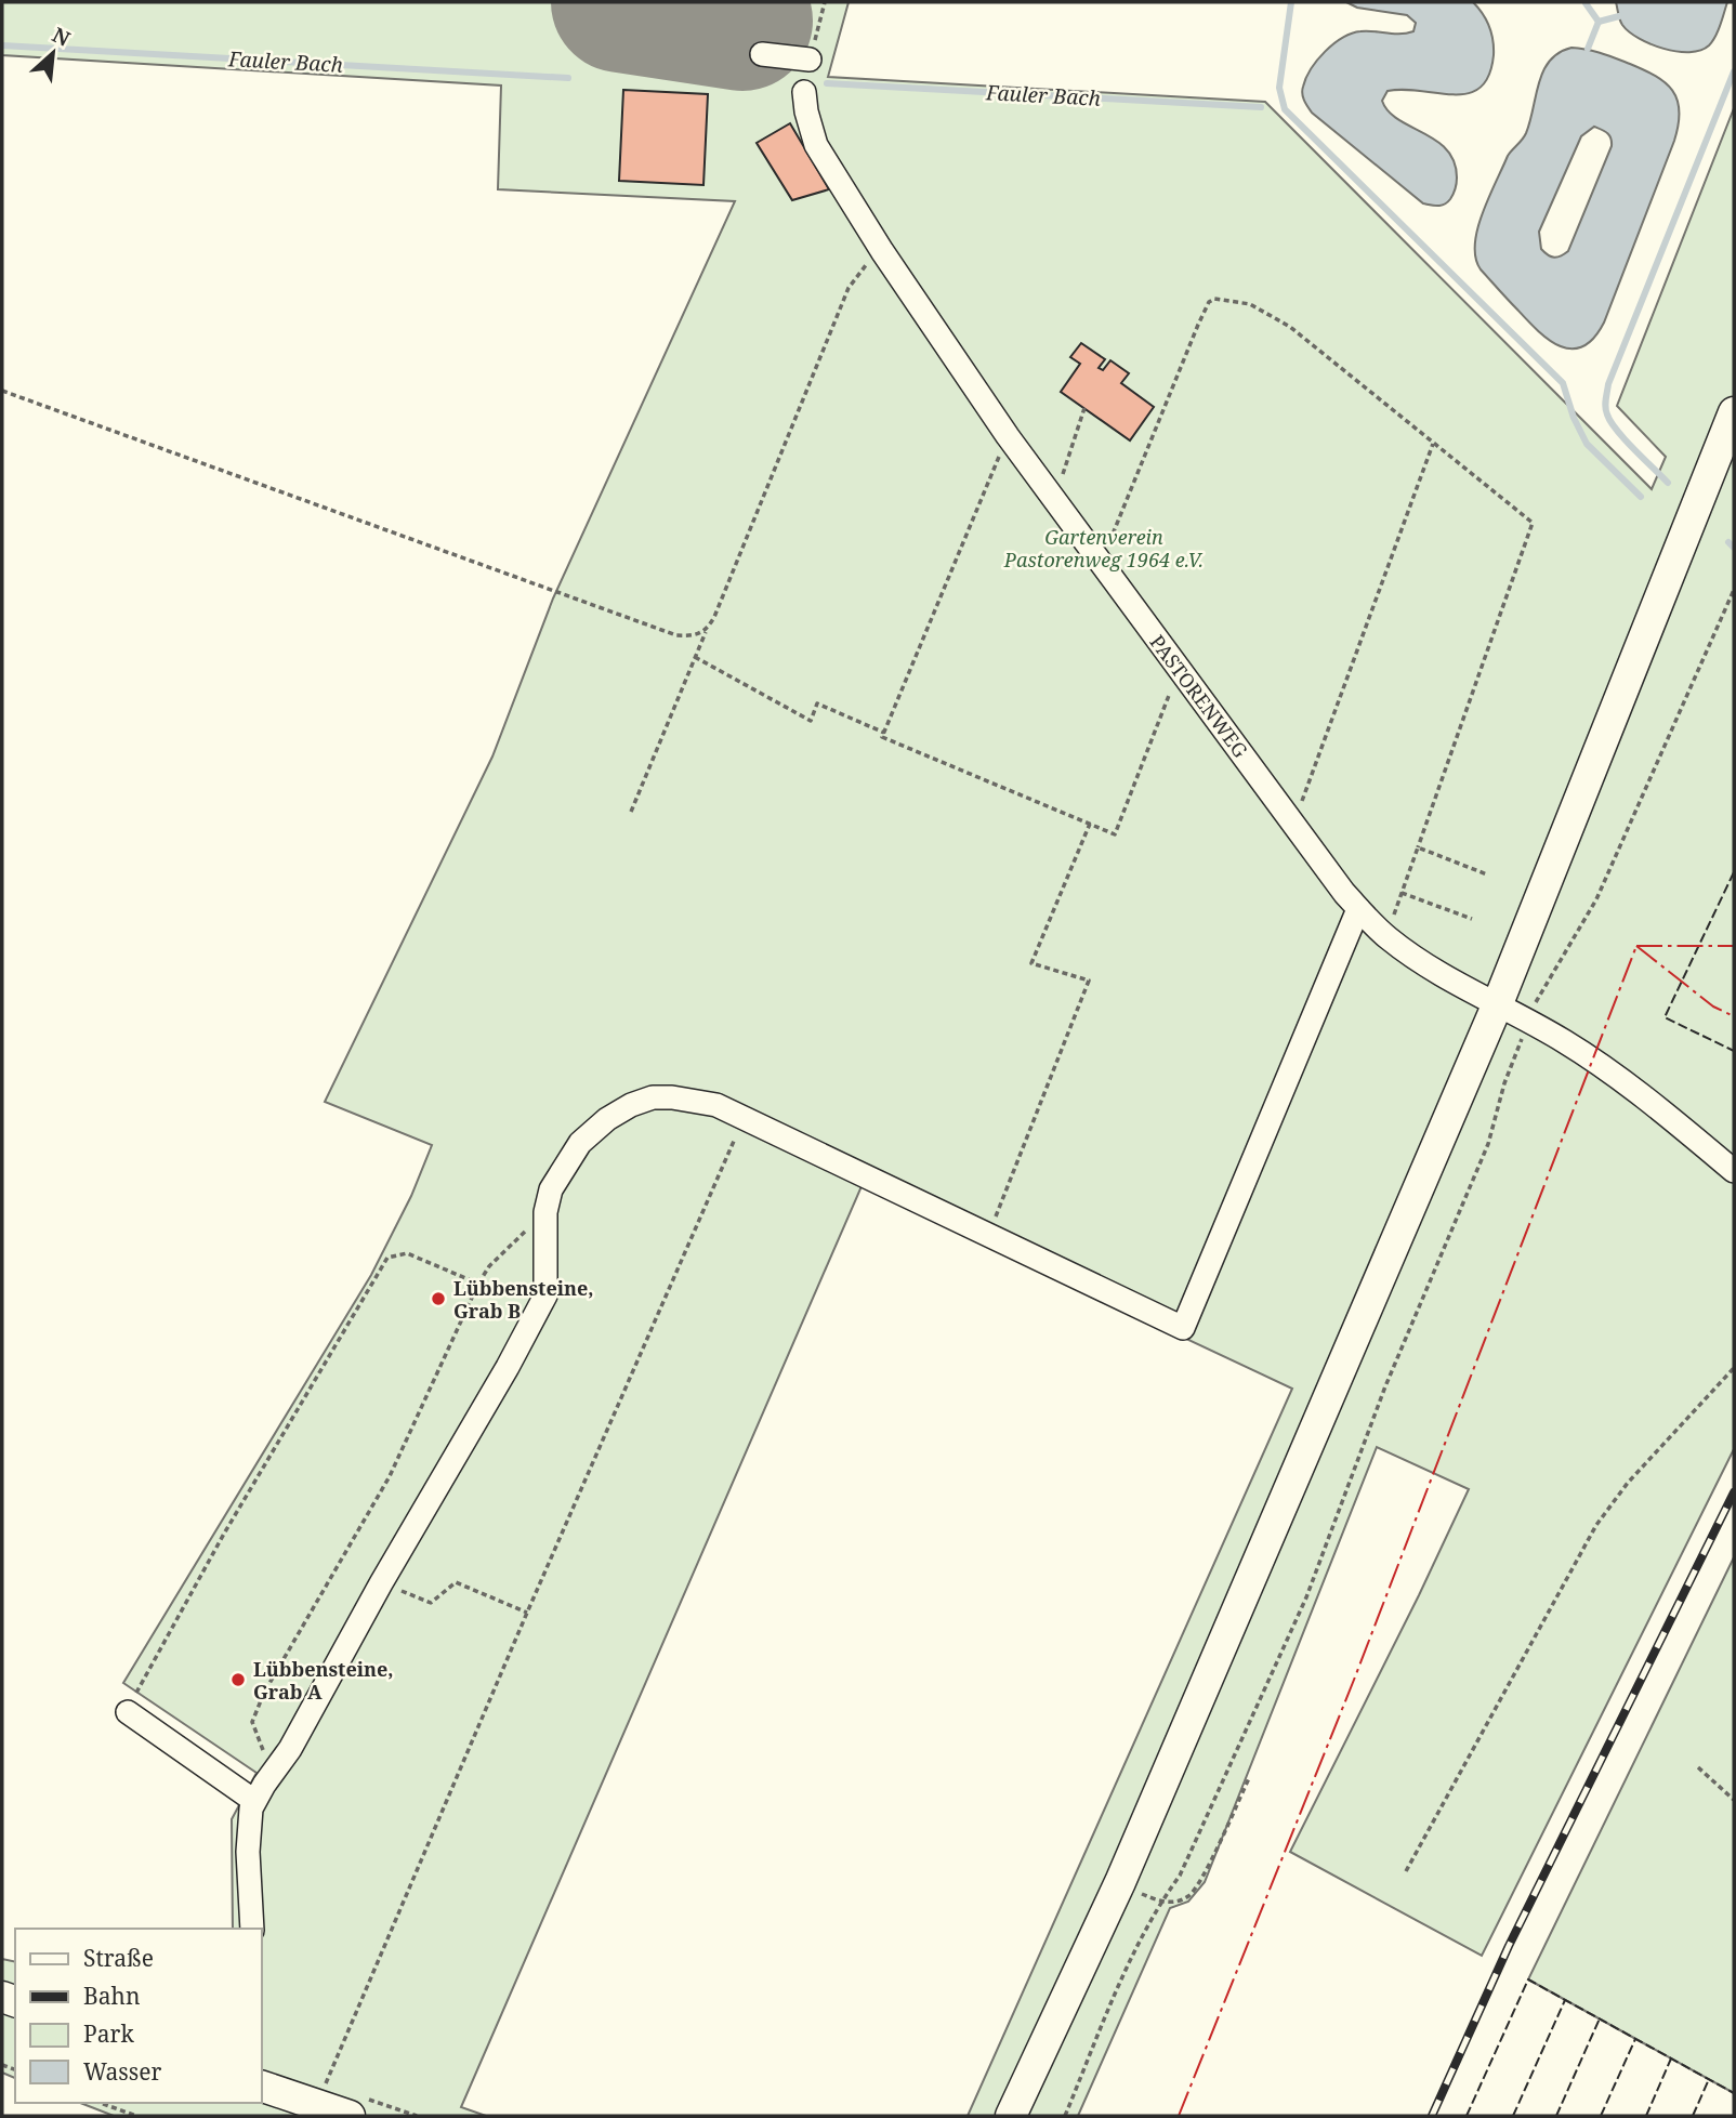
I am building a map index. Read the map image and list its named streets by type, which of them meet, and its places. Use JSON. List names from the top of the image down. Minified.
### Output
{"streets":{"street":["PASTORENWEG"]},"water":["Fauler Bach"],"parks":["Gartenverein Pastorenweg 1964 e.V."],"places":["Lübbensteine, Grab B","Lübbensteine, Grab A"],"legend":["Straße","Bahn","Park","Wasser"],"north":"top right"}
